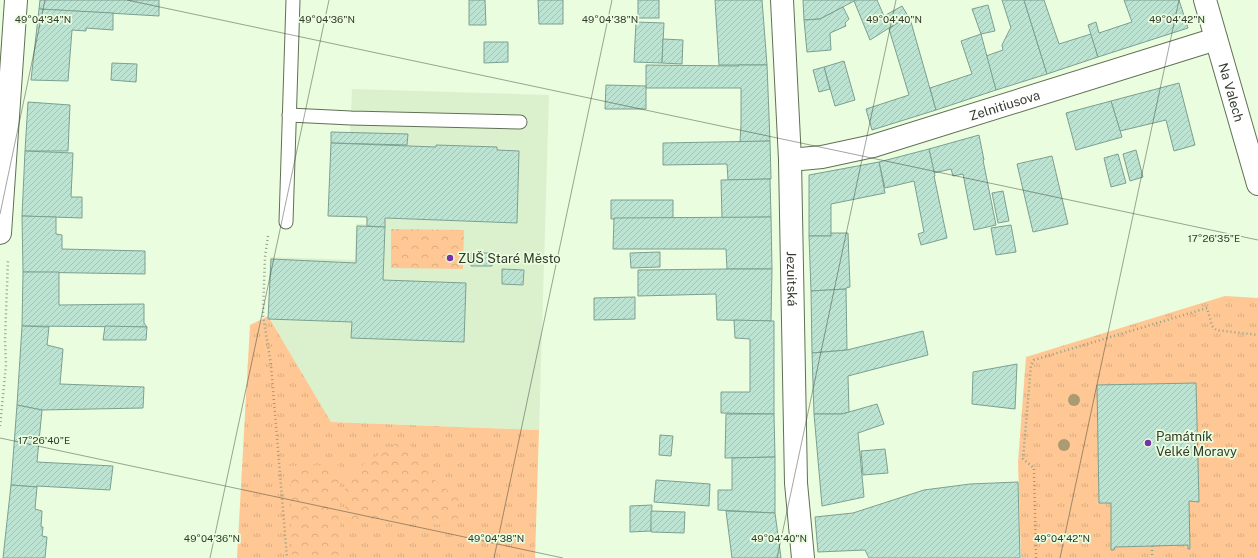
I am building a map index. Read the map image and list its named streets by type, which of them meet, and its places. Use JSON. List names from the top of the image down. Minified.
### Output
{"streets":{"street":["Na Valech","Zelnitiusova","Jezuitská"]},"crossings":[["Na Valech","Zelnitiusova"],["Zelnitiusova","Jezuitská"]],"places":["ZUŠ Staré Město","Památník Velké Moravy"],"coordinates":["49°04'34\"N","49°04'36\"N","49°04'38\"N","49°04'40\"N","49°04'42\"N","17°26'35\"E","17°26'40\"E"]}
